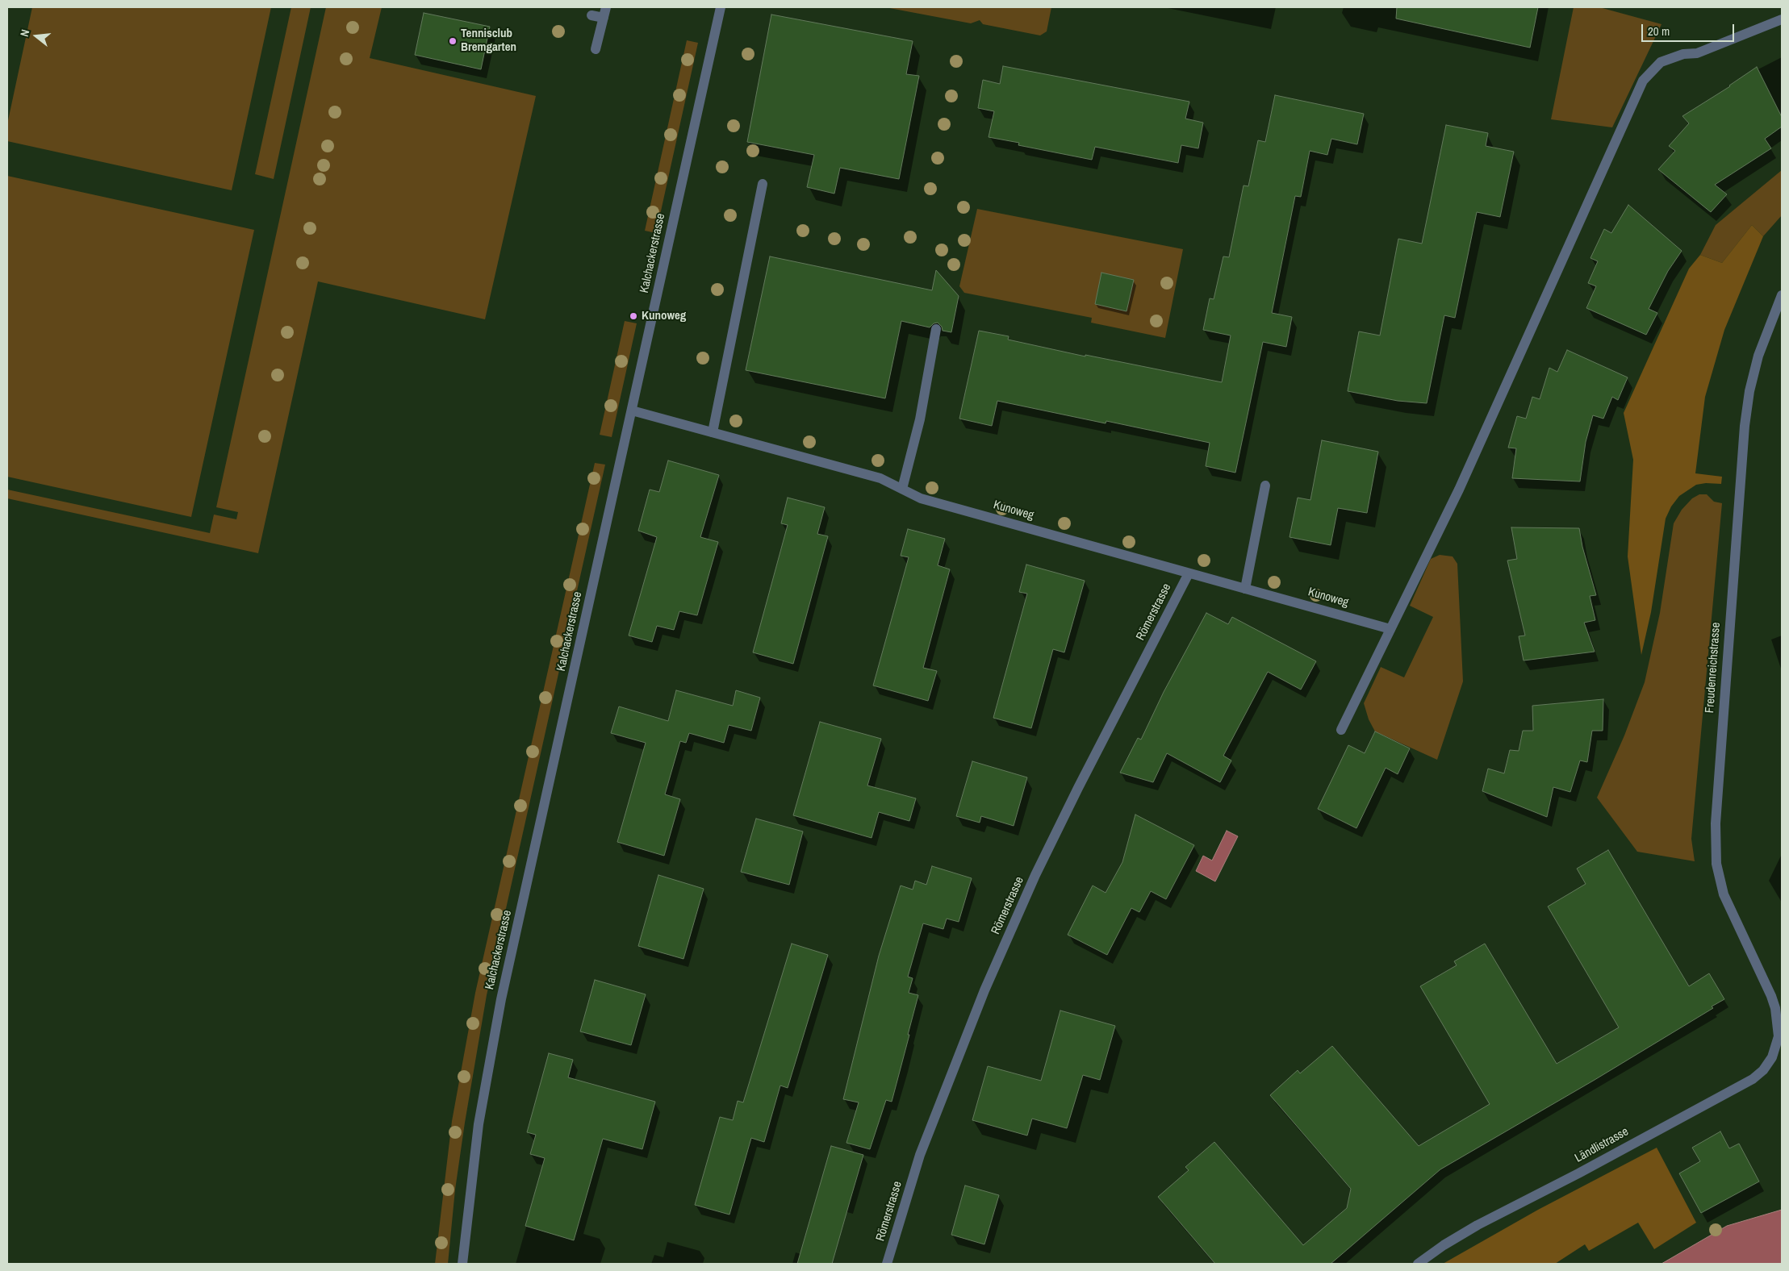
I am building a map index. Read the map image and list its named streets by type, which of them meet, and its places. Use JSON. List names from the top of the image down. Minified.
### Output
{"streets":{"street":["Kalchackerstrasse","Kunoweg","Römerstrasse","Freudenreichstrasse","Ländlistrasse"]},"crossings":[["Kalchackerstrasse","Kunoweg"],["Kunoweg","Römerstrasse"],["Freudenreichstrasse","Ländlistrasse"]],"places":["Tennisclub Bremgarten","Kunoweg"],"scale_bar":"20 m","north":"left"}
